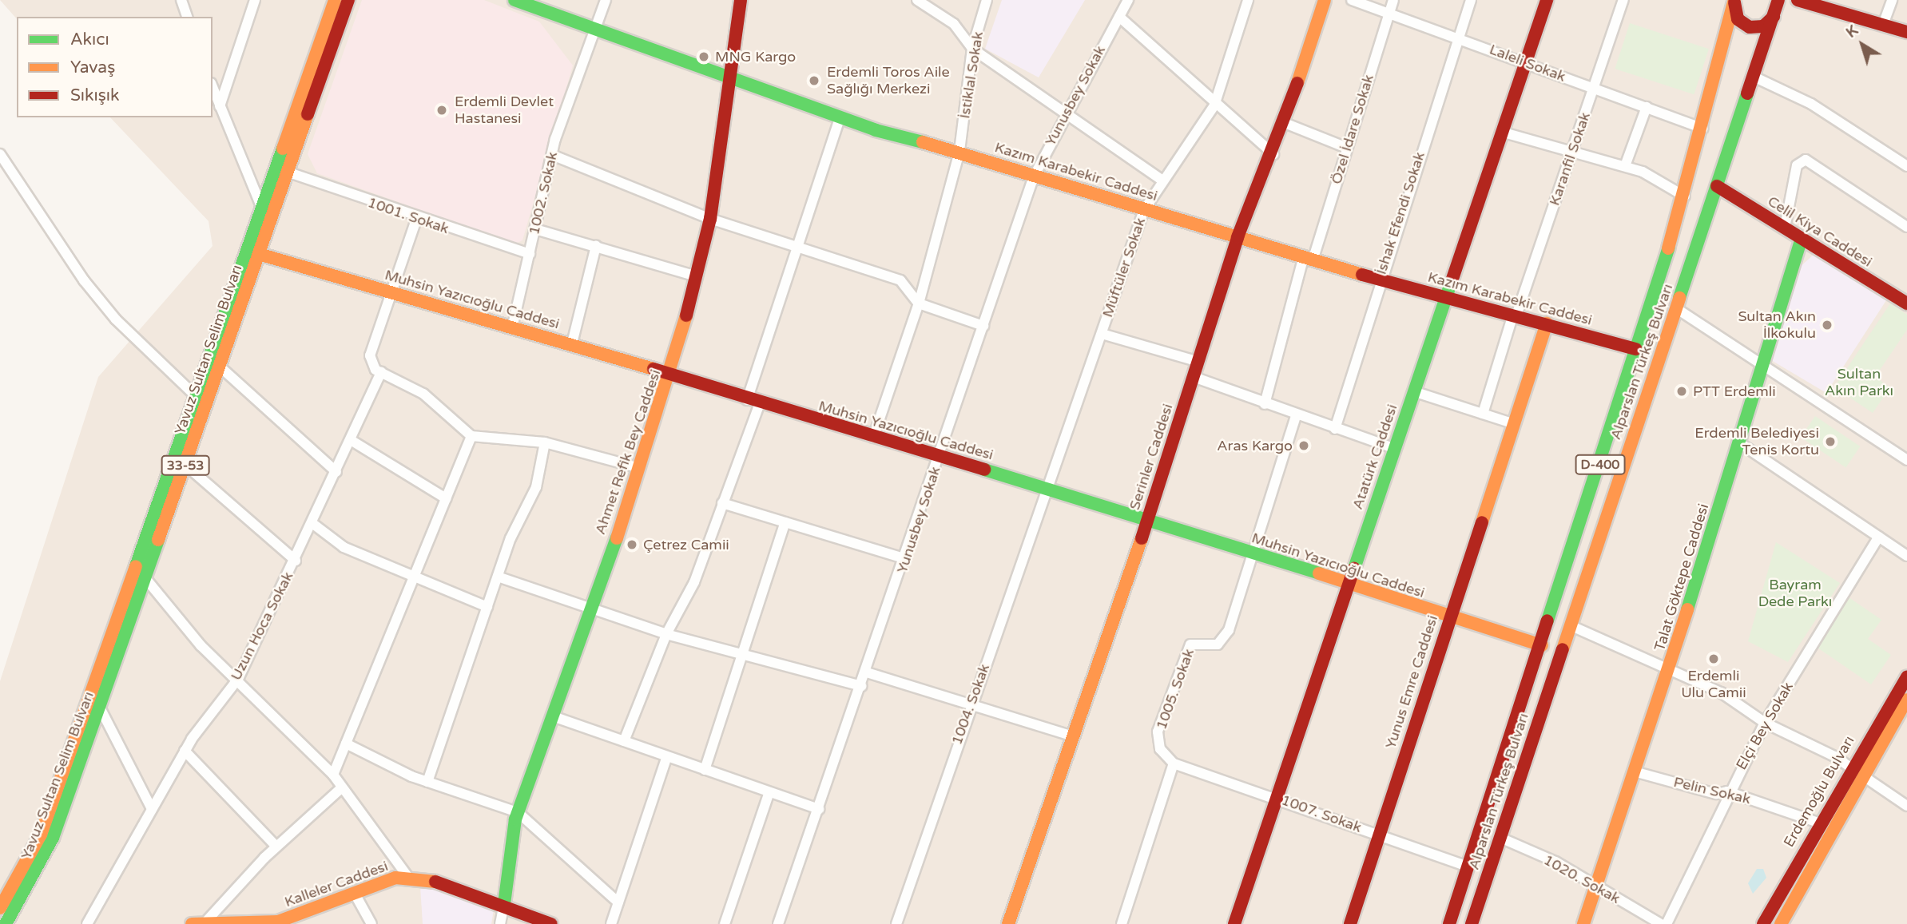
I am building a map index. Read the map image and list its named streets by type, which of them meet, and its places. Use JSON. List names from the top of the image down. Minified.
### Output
{"streets":{"main road":["Kazım Karabekir Caddesi","Celil Kiya Caddesi","Muhsin Yazıcıoğlu Caddesi","Yavuz Sultan Selim Bulvarı","Alparslan Türkeş Bulvarı","Ahmet Refik Bey Caddesi","Serinler Caddesi","Atatürk Caddesi","D-400","33-53","Talat Göktepe Caddesi","Yunus Emre Caddesi","Erdemoğlu Bulvarı","Kalleler Caddesi"],"street":["Laleli Sokak","İstiklal Sokak","Yunusbey Sokak","Özel İdare Sokak","Karanfil Sokak","1002. Sokak","İshak Efendi Sokak","1001. Sokak","Müftüler Sokak","Uzun Hoca Sokak","1005. Sokak","1004. Sokak","Elçi Bey Sokak","Pelin Sokak","1007. Sokak","1020. Sokak"]},"crossings":[["Laleli Sokak","Özel İdare Sokak"],["Laleli Sokak","Karanfil Sokak"],["Laleli Sokak","İshak Efendi Sokak"],["Laleli Sokak","Alparslan Türkeş Bulvarı"],["Laleli Sokak","Atatürk Caddesi"],["İstiklal Sokak","Kazım Karabekir Caddesi"],["İstiklal Sokak","Muhsin Yazıcıoğlu Caddesi"],["Yunusbey Sokak","Kazım Karabekir Caddesi"],["Yunusbey Sokak","Muhsin Yazıcıoğlu Caddesi"],["Özel İdare Sokak","Kazım Karabekir Caddesi"],["Karanfil Sokak","Kazım Karabekir Caddesi"],["Kazım Karabekir Caddesi","1002. Sokak"],["Kazım Karabekir Caddesi","İshak Efendi Sokak"],["Kazım Karabekir Caddesi","Müftüler Sokak"],["Kazım Karabekir Caddesi","Alparslan Türkeş Bulvarı"],["Kazım Karabekir Caddesi","Ahmet Refik Bey Caddesi"],["Kazım Karabekir Caddesi","Serinler Caddesi"],["Kazım Karabekir Caddesi","Atatürk Caddesi"],["Kazım Karabekir Caddesi","Yunus Emre Caddesi"],["1002. Sokak","1001. Sokak"],["1002. Sokak","Muhsin Yazıcıoğlu Caddesi"],["1001. Sokak","Yavuz Sultan Selim Bulvarı"],["Celil Kiya Caddesi","Alparslan Türkeş Bulvarı"],["Celil Kiya Caddesi","Talat Göktepe Caddesi"],["Müftüler Sokak","Muhsin Yazıcıoğlu Caddesi"],["Müftüler Sokak","1004. Sokak"],["Muhsin Yazıcıoğlu Caddesi","Yavuz Sultan Selim Bulvarı"],["Muhsin Yazıcıoğlu Caddesi","Alparslan Türkeş Bulvarı"],["Muhsin Yazıcıoğlu Caddesi","Ahmet Refik Bey Caddesi"],["Muhsin Yazıcıoğlu Caddesi","Serinler Caddesi"],["Muhsin Yazıcıoğlu Caddesi","Atatürk Caddesi"],["Muhsin Yazıcıoğlu Caddesi","Yunus Emre Caddesi"],["Muhsin Yazıcıoğlu Caddesi","1005. Sokak"],["Muhsin Yazıcıoğlu Caddesi","1004. Sokak"],["Alparslan Türkeş Bulvarı","1007. Sokak"],["Alparslan Türkeş Bulvarı","1020. Sokak"],["Ahmet Refik Bey Caddesi","Kalleler Caddesi"],["Atatürk Caddesi","1007. Sokak"],["Talat Göktepe Caddesi","Pelin Sokak"],["Talat Göktepe Caddesi","1020. Sokak"],["Yunus Emre Caddesi","1007. Sokak"],["1005. Sokak","1007. Sokak"],["Elçi Bey Sokak","Pelin Sokak"],["Pelin Sokak","Erdemoğlu Bulvarı"]],"parks":["Sultan Akın Parkı","Bayram Dede Parkı"],"places":["MNG Kargo","Erdemli Toros Aile Sağlığı Merkezi","Erdemli Devlet Hastanesi","Sultan Akın İlkokulu","PTT Erdemli","Erdemli Belediyesi Tenis Kortu","Aras Kargo","Çetrez Camii","Erdemli Ulu Camii"],"legend":["Akıcı","Yavaş","Sıkışık"],"north":"top left"}
